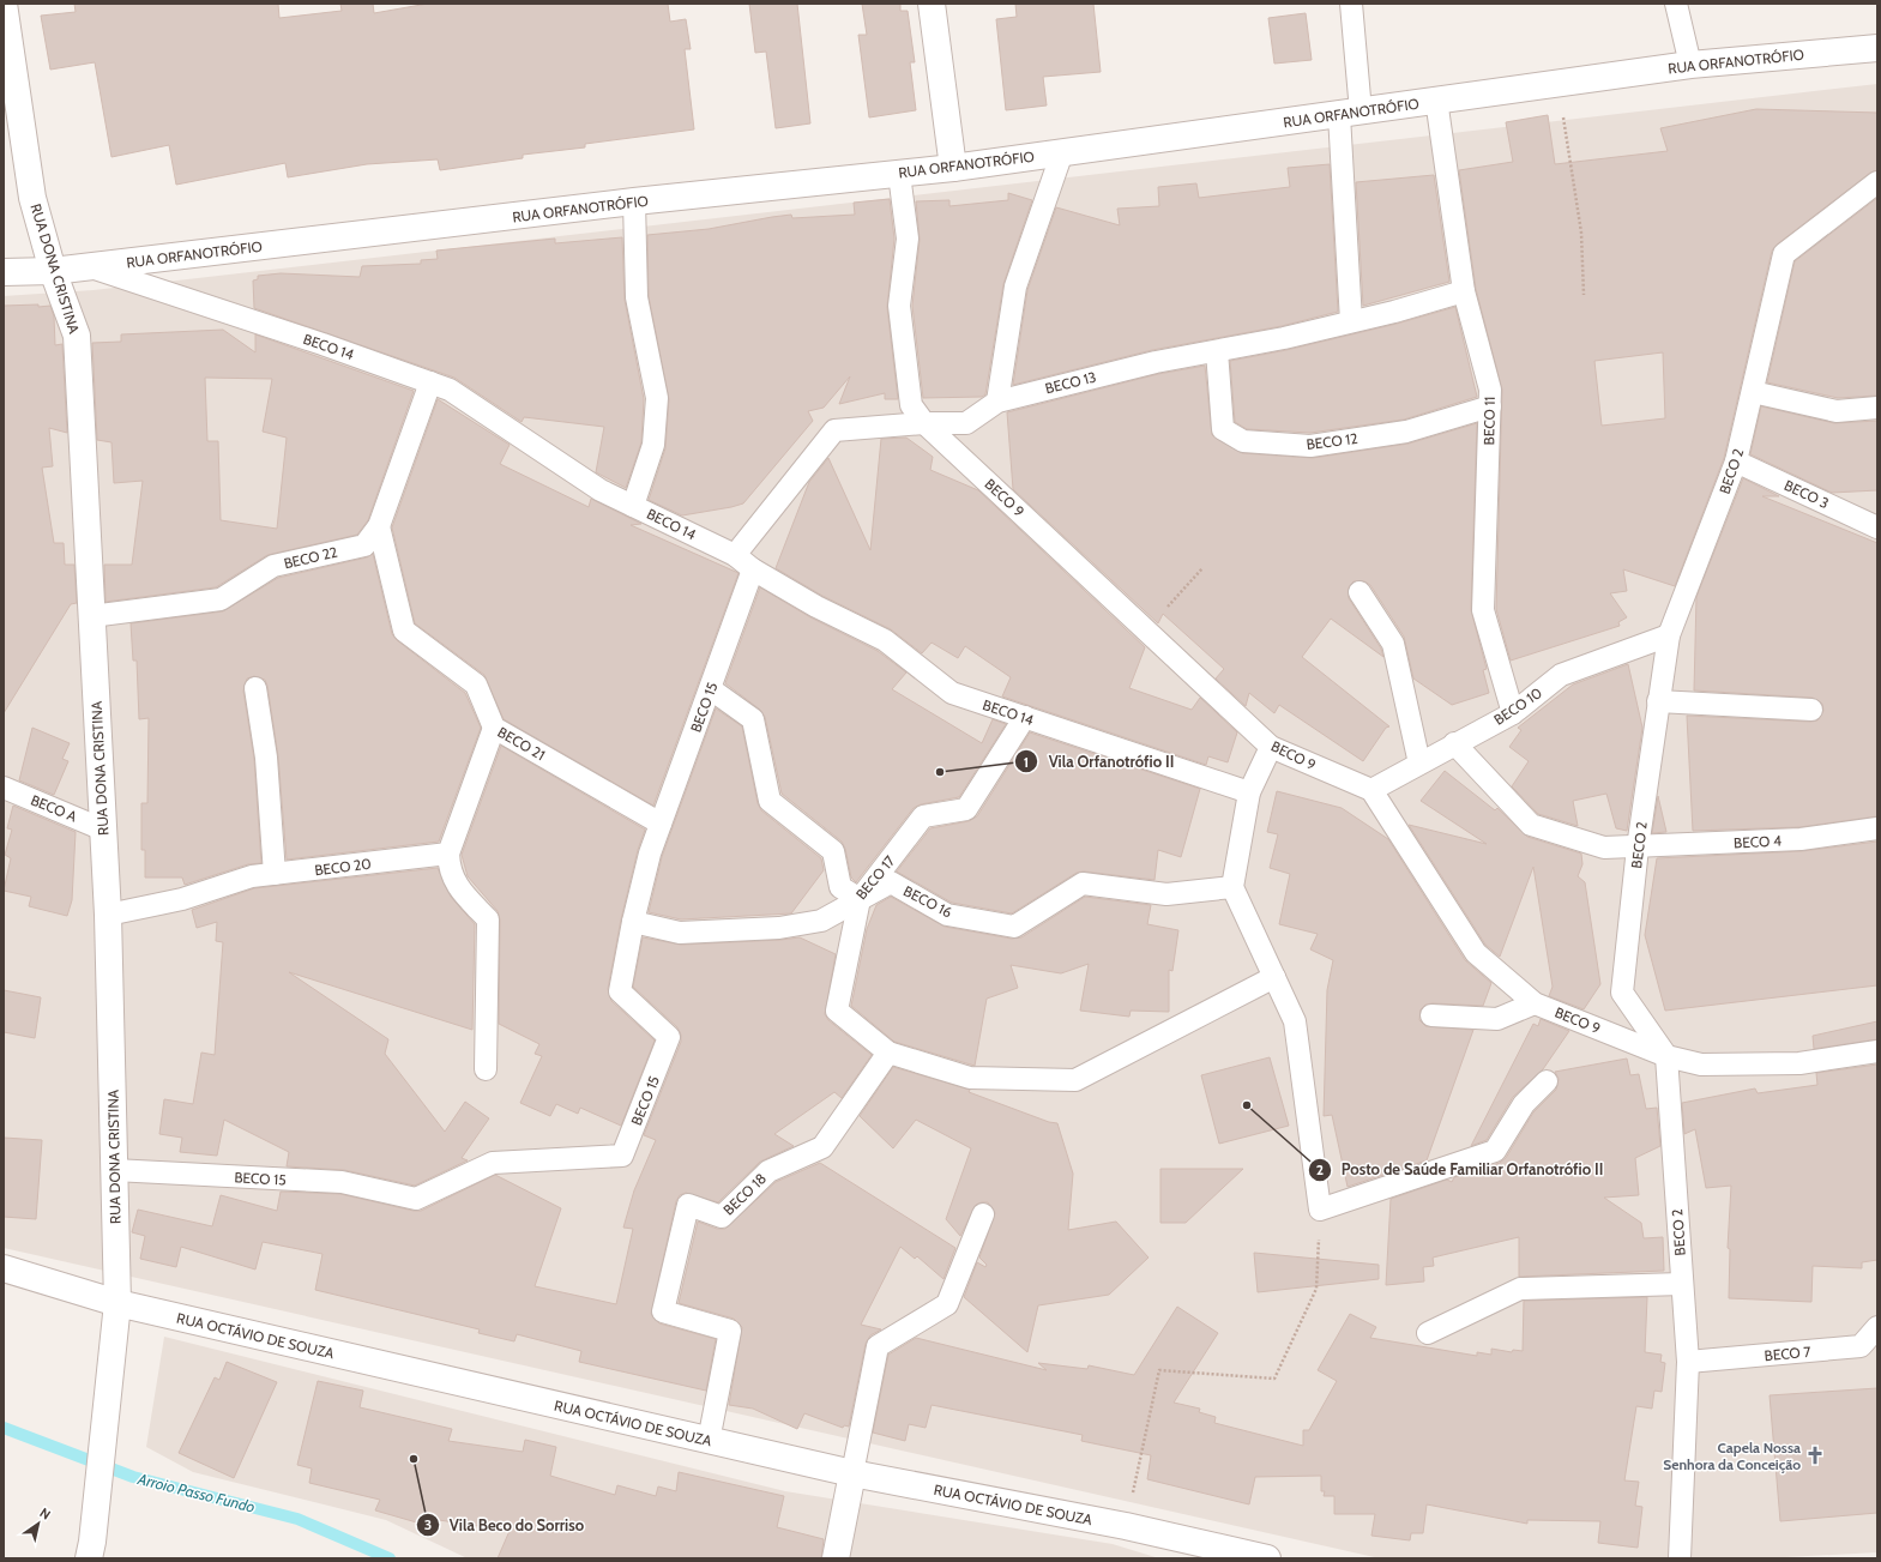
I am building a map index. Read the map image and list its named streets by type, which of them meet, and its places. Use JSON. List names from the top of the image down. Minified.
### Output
{"streets":{"street":["RUA ORFANOTRÓFIO","RUA DONA CRISTINA","RUA OCTÁVIO DE SOUZA"],"lane":["BECO 14","BECO 13","BECO 11","BECO 12","BECO 2","BECO 3","BECO 9","BECO 22","BECO 10","BECO 15","BECO 21","BECO A","BECO 4","BECO 20","BECO 17","BECO 16","BECO 18","BECO 7"]},"crossings":[["RUA ORFANOTRÓFIO","RUA DONA CRISTINA"],["RUA ORFANOTRÓFIO","BECO 14"],["RUA ORFANOTRÓFIO","BECO 11"],["RUA ORFANOTRÓFIO","BECO 9"],["RUA DONA CRISTINA","BECO 22"],["RUA DONA CRISTINA","BECO 15"],["RUA DONA CRISTINA","BECO A"],["RUA DONA CRISTINA","BECO 20"],["RUA DONA CRISTINA","RUA OCTÁVIO DE SOUZA"],["BECO 14","BECO 13"],["BECO 14","BECO 22"],["BECO 14","BECO 15"],["BECO 14","BECO 17"],["BECO 13","BECO 11"],["BECO 13","BECO 12"],["BECO 13","BECO 9"],["BECO 11","BECO 12"],["BECO 11","BECO 10"],["BECO 2","BECO 3"],["BECO 2","BECO 9"],["BECO 2","BECO 10"],["BECO 2","BECO 4"],["BECO 2","BECO 7"],["BECO 9","BECO 10"],["BECO 22","BECO 21"],["BECO 10","BECO 4"],["BECO 15","BECO 21"],["BECO 15","BECO 17"],["BECO 17","BECO 16"],["BECO 18","RUA OCTÁVIO DE SOUZA"]],"water":["Arroio Passo Fundo"],"places":{"other":["Vila Orfanotrófio II","Posto de Saúde Familiar Orfanotrófio II","Vila Beco do Sorriso"],"church":["Capela Nossa Senhora da Conceição"]},"north":"top right"}
